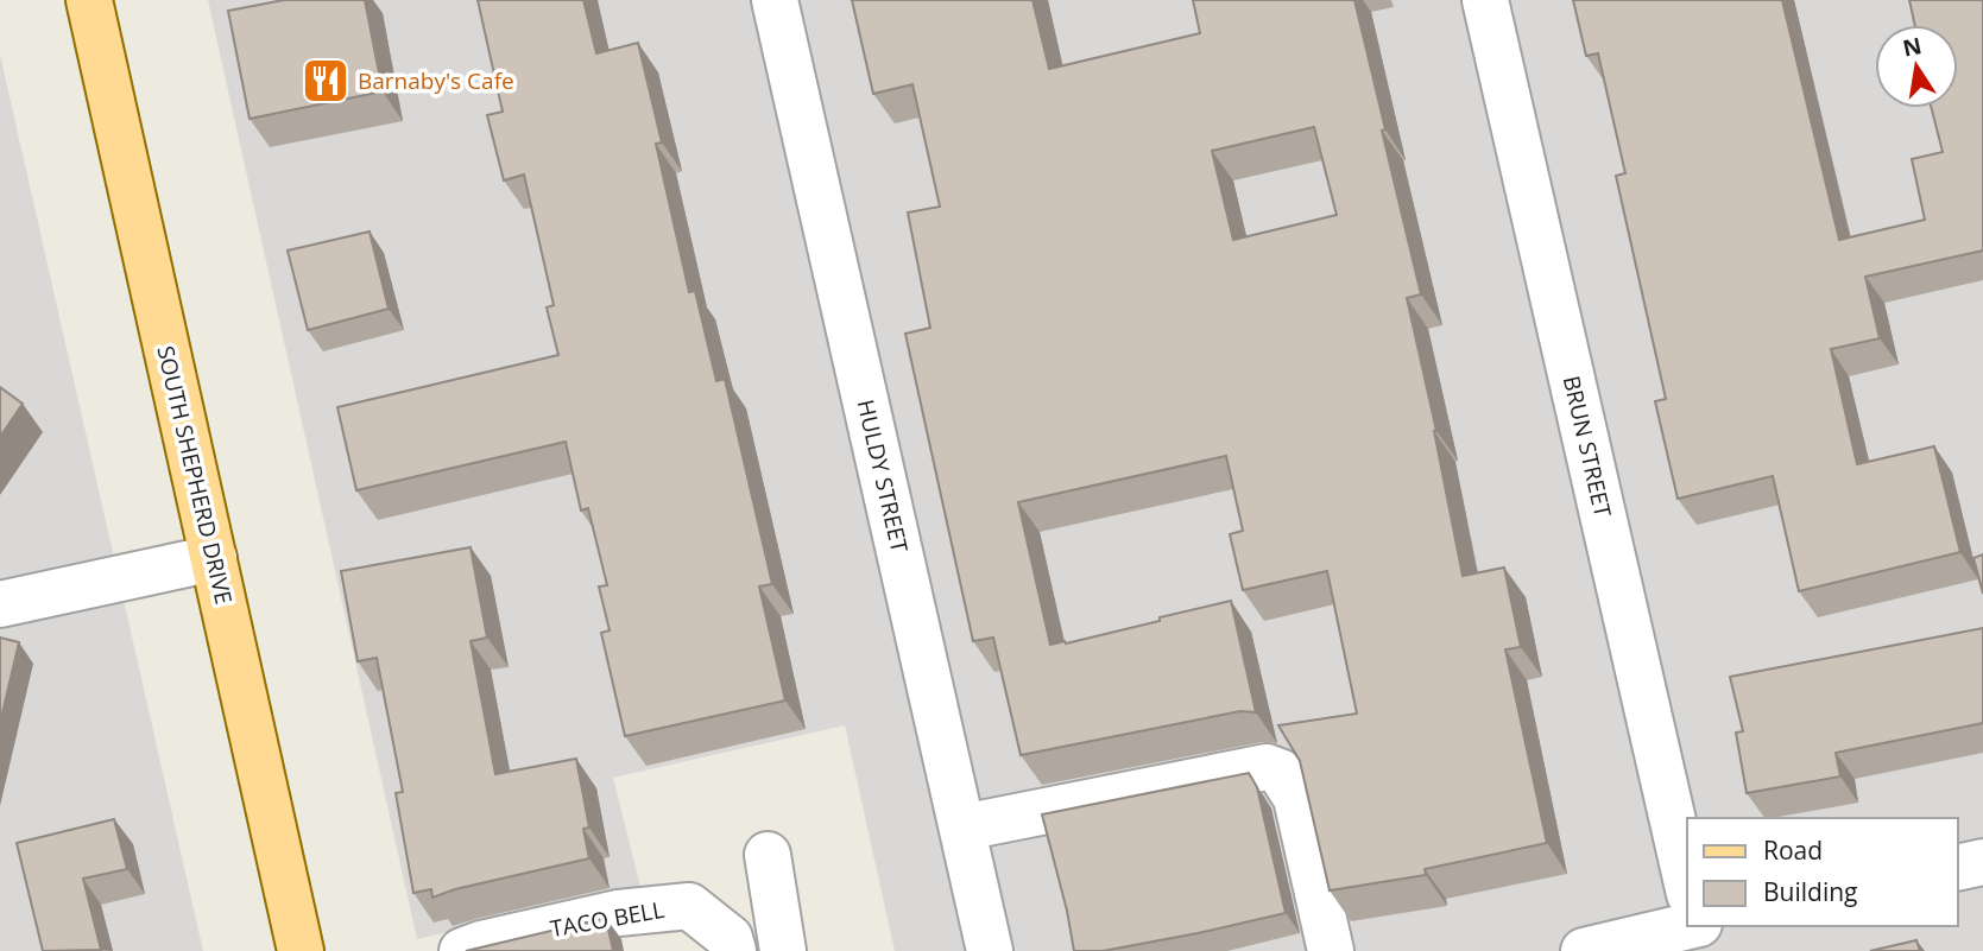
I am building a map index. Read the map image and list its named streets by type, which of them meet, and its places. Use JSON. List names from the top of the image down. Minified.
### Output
{"streets":{"main road":["SOUTH SHEPHERD DRIVE"],"street":["BRUN STREET","HULDY STREET","TACO BELL"]},"places":{"restaurant":["Barnaby's Cafe"]},"legend":["Road","Building"],"north":"top"}
